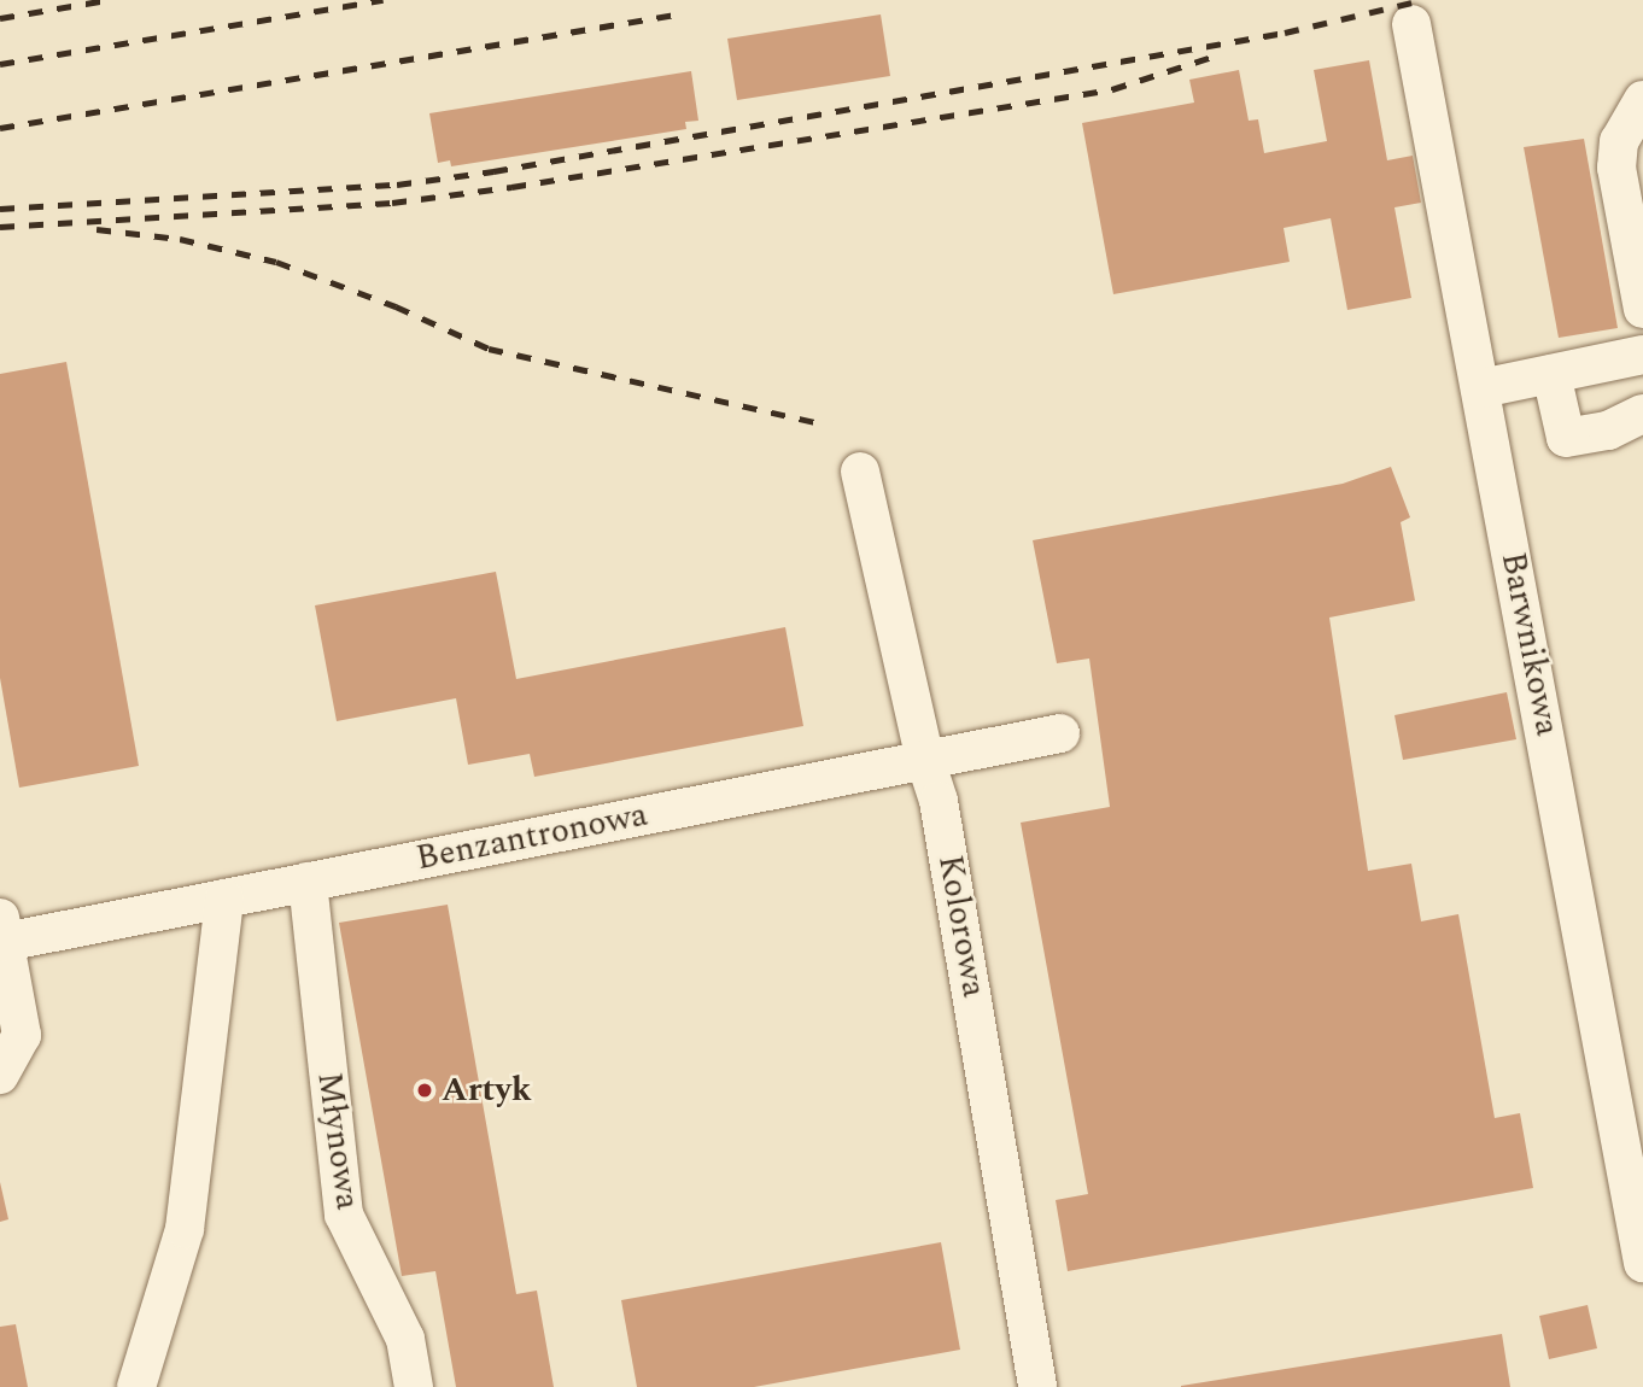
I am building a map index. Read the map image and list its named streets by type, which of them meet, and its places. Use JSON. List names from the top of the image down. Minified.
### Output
{"streets":{"street":["Barwnikowa","Benzantronowa","Kolorowa","Młynowa"]},"crossings":[["Benzantronowa","Kolorowa"],["Benzantronowa","Młynowa"]],"places":["Artyk"]}
